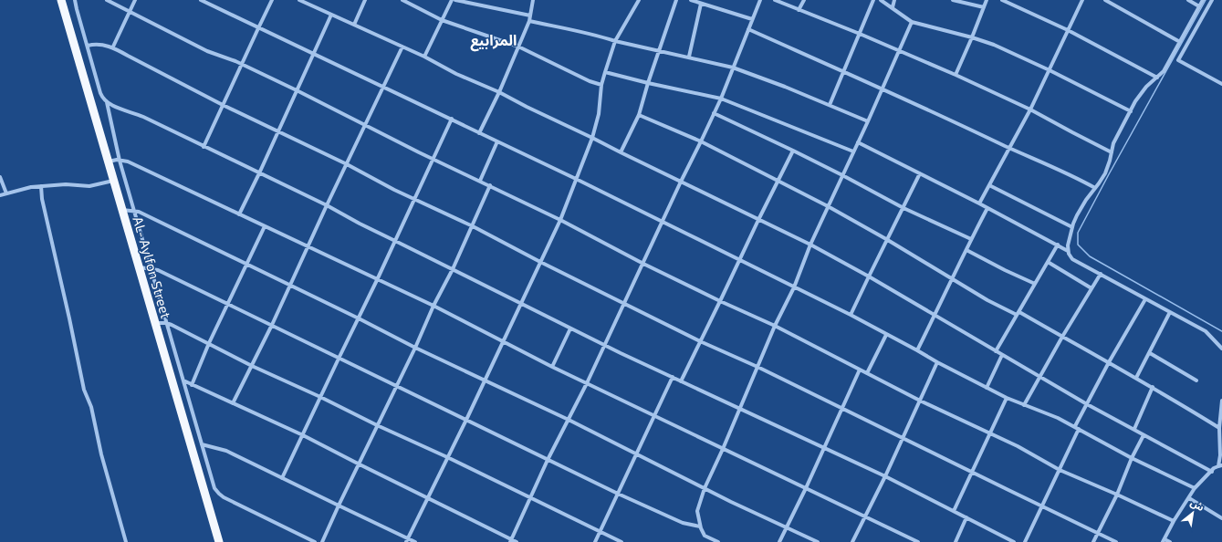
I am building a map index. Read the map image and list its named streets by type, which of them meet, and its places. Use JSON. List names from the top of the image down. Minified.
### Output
{"streets":{"highway":["AL- Aylfon Street"]},"districts":["المرابيع"],"north":"top right"}
